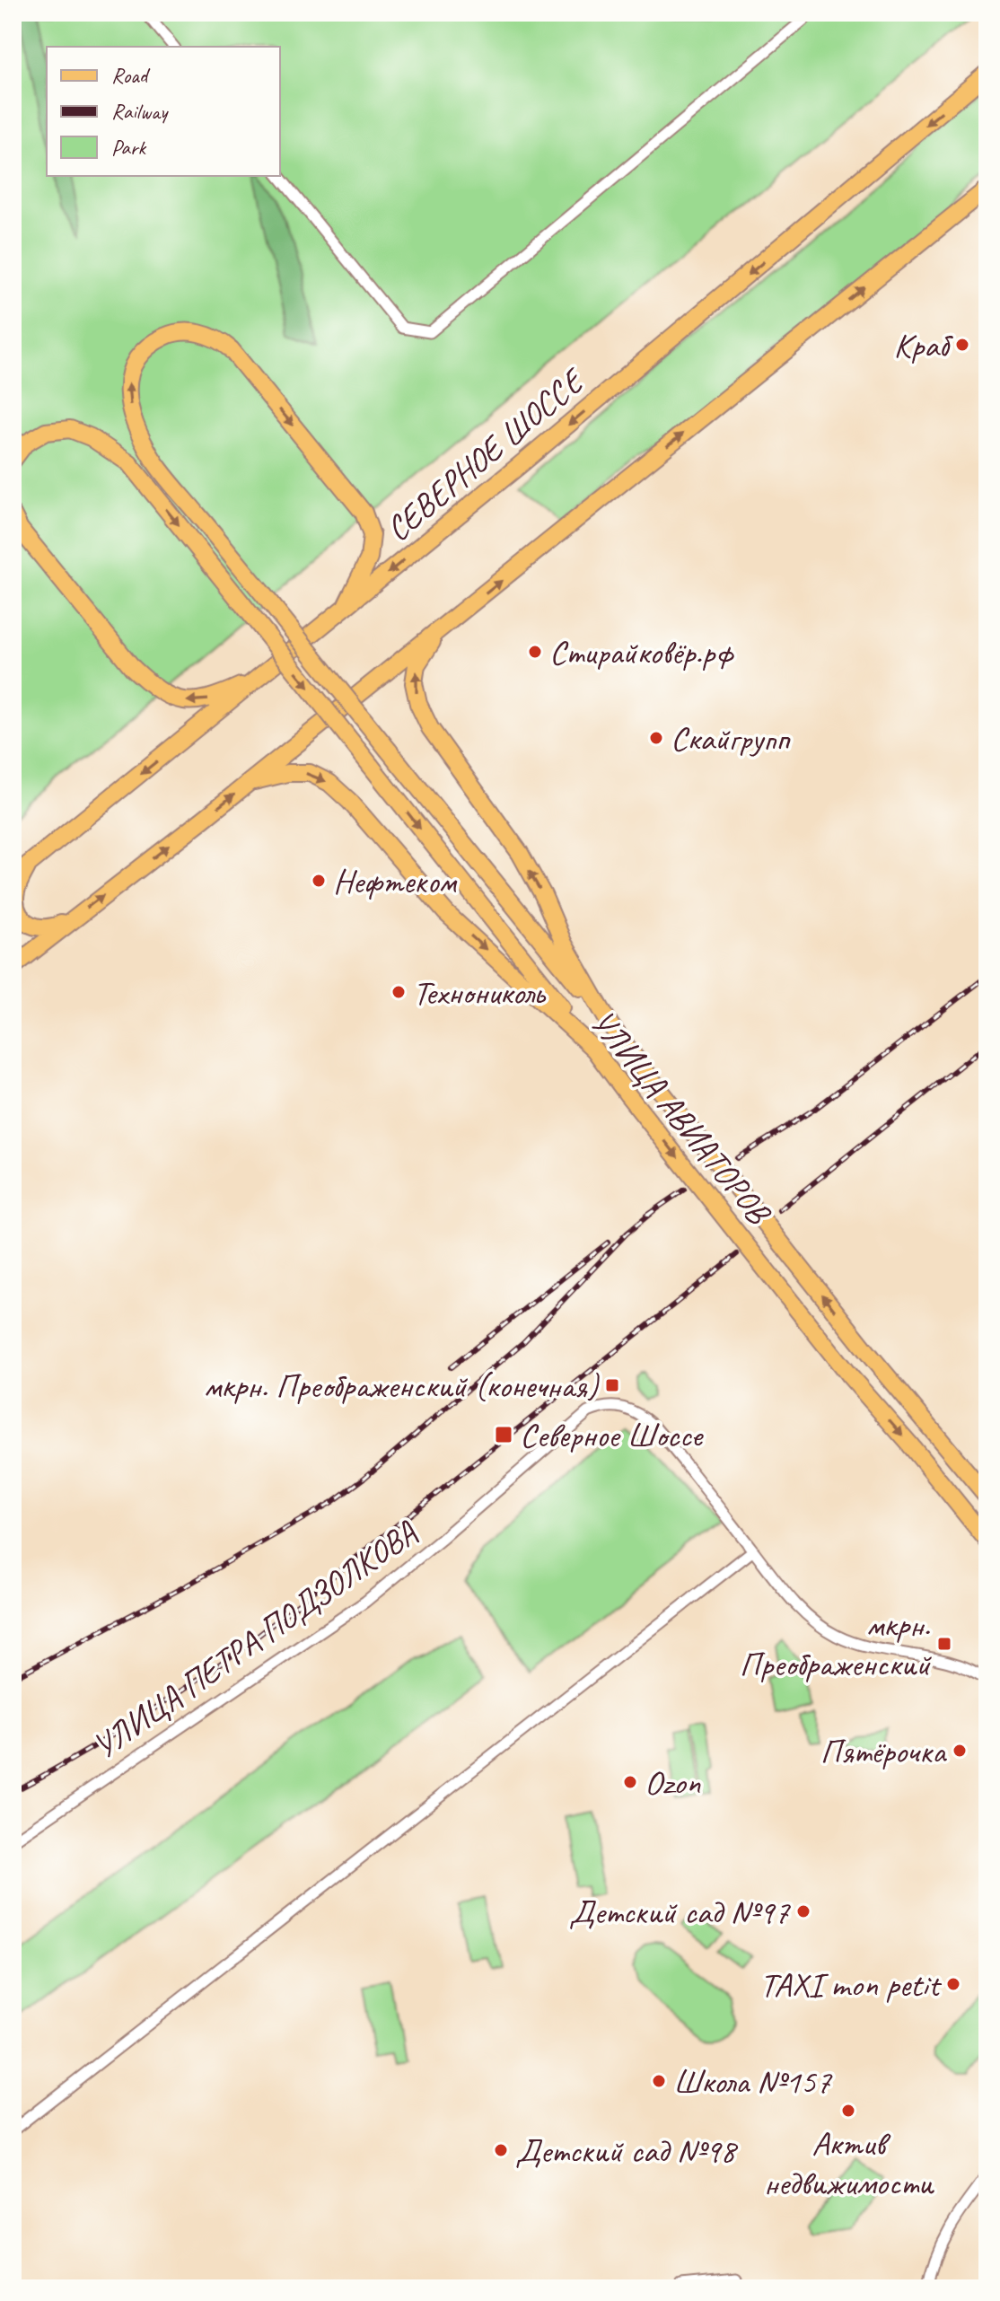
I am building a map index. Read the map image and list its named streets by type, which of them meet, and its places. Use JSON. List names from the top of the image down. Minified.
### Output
{"streets":{"main road":["СЕВЕРНОЕ ШОССЕ","УЛИЦА АВИАТОРОВ"],"street":["УЛИЦА ПЕТРА ПОДЗОЛКОВА"]},"places":{"other":["Краб","Стирайковёр.рф","Скайгрупп","Нефтеком","Технониколь","Пятёрочка","Ozon","Детский сад №97","TAXI mon petit","Школа №157","Актив недвижимости","Детский сад №98"],"transit":["мкрн. Преображенский (конечная)","Северное Шоссе","мкрн. Преображенский"]},"legend":["Road","Railway","Park"]}
